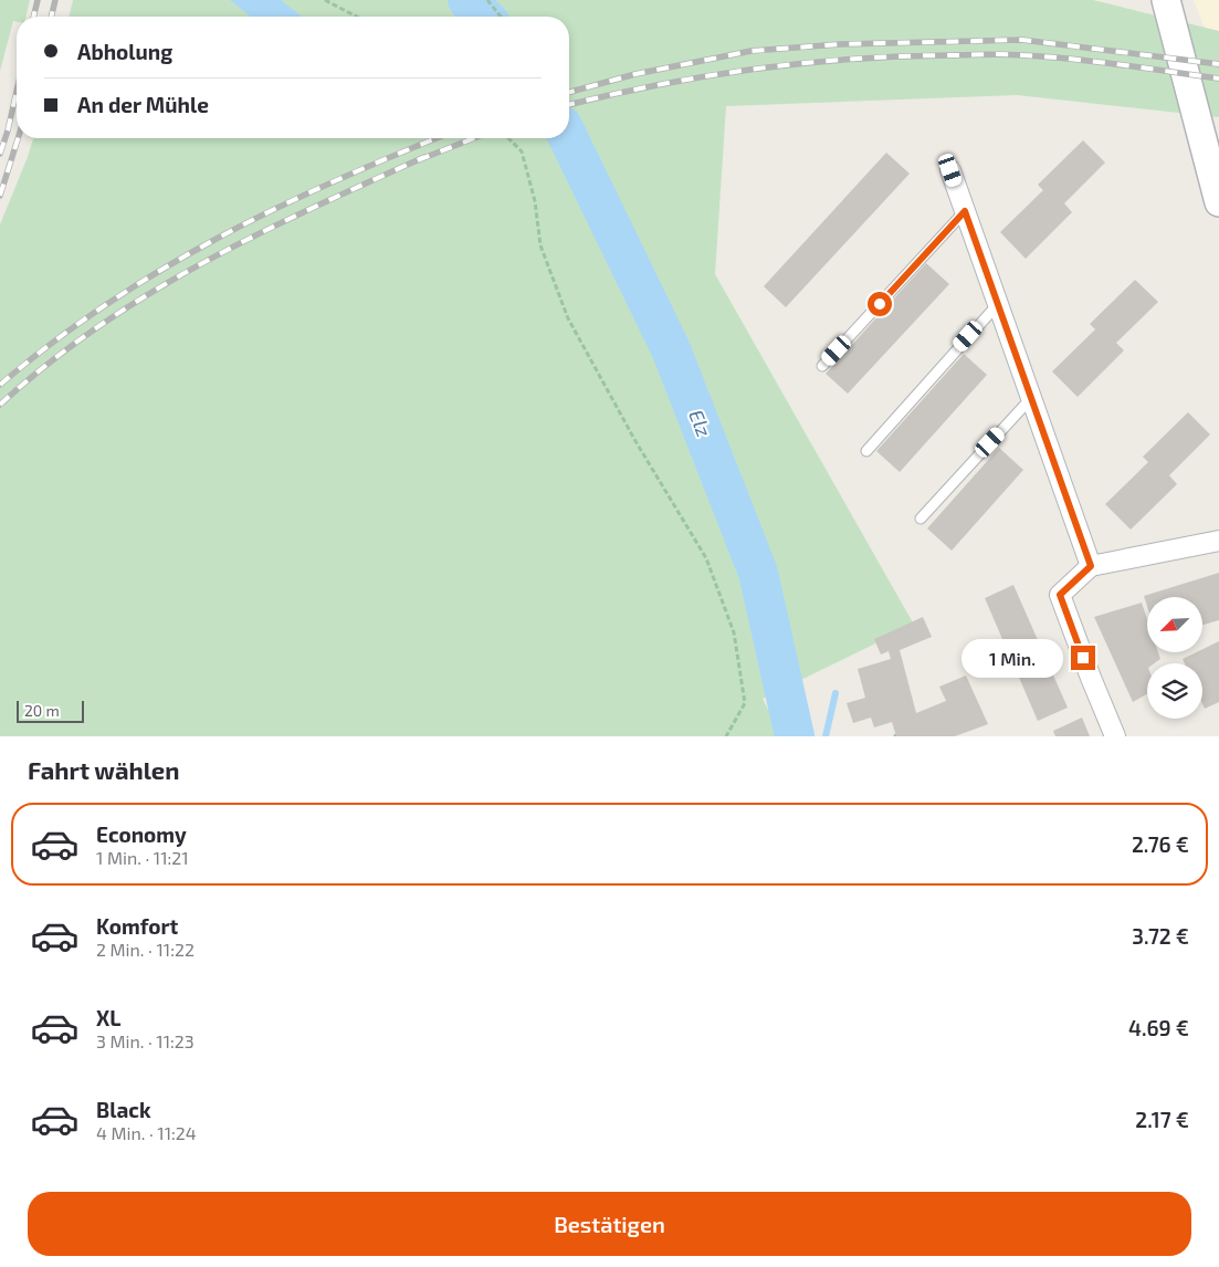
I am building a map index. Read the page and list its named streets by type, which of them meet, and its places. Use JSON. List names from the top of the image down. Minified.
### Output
{"water":["Elz"],"scale_bar":"20 m","north":"bottom left","page":{"banner":["Abholung","An der Mühle"],"bubble":"1 Min.","scale":"20 m","heading":"Fahrt wählen","list":[{"name":"Economy","note":"1 Min. · 11:21","value":"2.76 €"},{"name":"Komfort","note":"2 Min. · 11:22","value":"3.72 €"},{"name":"XL","note":"3 Min. · 11:23","value":"4.69 €"},{"name":"Black","note":"4 Min. · 11:24","value":"2.17 €"}],"buttons":"Bestätigen"}}
